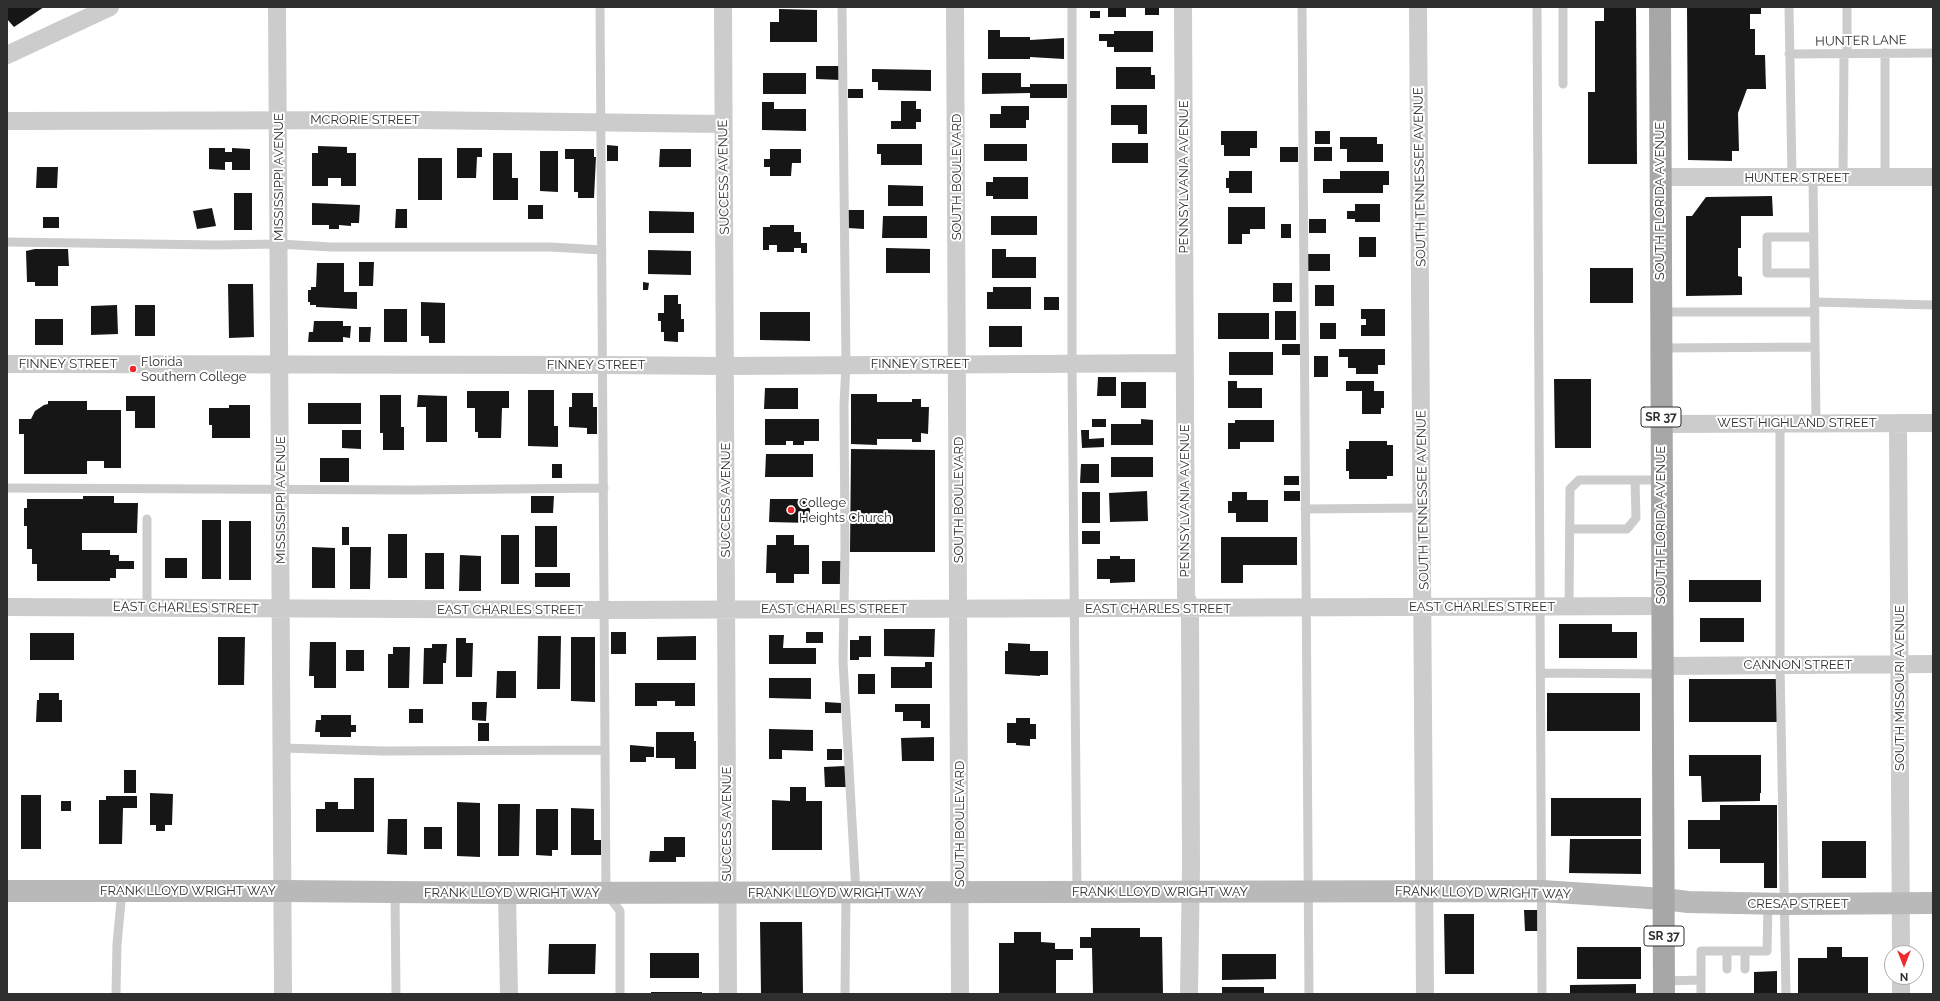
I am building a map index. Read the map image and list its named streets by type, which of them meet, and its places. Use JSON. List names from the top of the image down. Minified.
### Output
{"streets":{"main road":["SOUTH FLORIDA AVENUE","SR 37"],"street":["MCRORIE STREET","MISSISSIPPI AVENUE","SUCCESS AVENUE","SOUTH BOULEVARD","PENNSYLVANIA AVENUE","SOUTH TENNESSEE AVENUE","HUNTER STREET","FINNEY STREET","WEST HIGHLAND STREET","EAST CHARLES STREET","CANNON STREET","SOUTH MISSOURI AVENUE","FRANK LLOYD WRIGHT WAY","CRESAP STREET"],"lane":["HUNTER LANE"]},"crossings":[["MCRORIE STREET","MISSISSIPPI AVENUE"],["MCRORIE STREET","SUCCESS AVENUE"],["MISSISSIPPI AVENUE","FINNEY STREET"],["MISSISSIPPI AVENUE","EAST CHARLES STREET"],["MISSISSIPPI AVENUE","FRANK LLOYD WRIGHT WAY"],["SUCCESS AVENUE","FINNEY STREET"],["SUCCESS AVENUE","EAST CHARLES STREET"],["SUCCESS AVENUE","FRANK LLOYD WRIGHT WAY"],["SOUTH BOULEVARD","FINNEY STREET"],["SOUTH BOULEVARD","EAST CHARLES STREET"],["SOUTH BOULEVARD","FRANK LLOYD WRIGHT WAY"],["PENNSYLVANIA AVENUE","FINNEY STREET"],["PENNSYLVANIA AVENUE","EAST CHARLES STREET"],["PENNSYLVANIA AVENUE","FRANK LLOYD WRIGHT WAY"],["SOUTH TENNESSEE AVENUE","EAST CHARLES STREET"],["SOUTH TENNESSEE AVENUE","FRANK LLOYD WRIGHT WAY"],["HUNTER STREET","SOUTH FLORIDA AVENUE"],["SOUTH FLORIDA AVENUE","WEST HIGHLAND STREET"],["SOUTH FLORIDA AVENUE","EAST CHARLES STREET"],["SOUTH FLORIDA AVENUE","CANNON STREET"],["SOUTH FLORIDA AVENUE","FRANK LLOYD WRIGHT WAY"],["SOUTH FLORIDA AVENUE","CRESAP STREET"],["WEST HIGHLAND STREET","SOUTH MISSOURI AVENUE"],["CANNON STREET","SOUTH MISSOURI AVENUE"],["SOUTH MISSOURI AVENUE","CRESAP STREET"],["FRANK LLOYD WRIGHT WAY","CRESAP STREET"]],"places":["Florida Southern College","College Heights Church"],"north":"bottom"}
